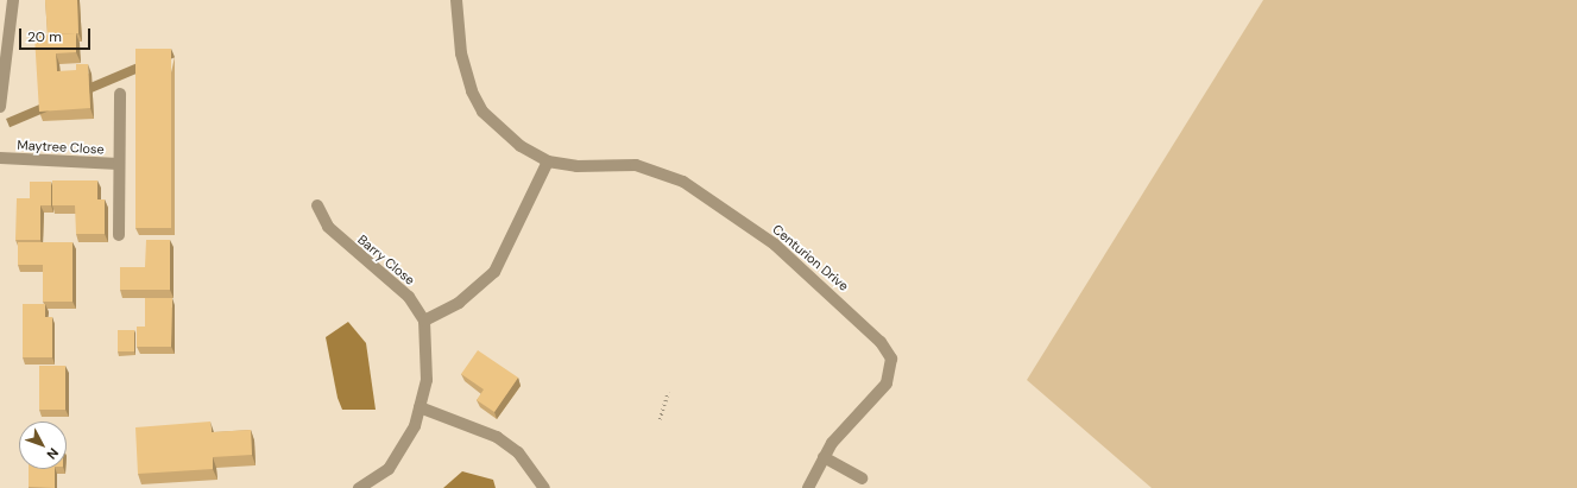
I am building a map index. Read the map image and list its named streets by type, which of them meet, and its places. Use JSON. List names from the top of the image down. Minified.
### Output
{"streets":{"street":["Maytree Close","Centurion Drive","Barry Close"]},"scale_bar":"20 m","north":"bottom right"}
